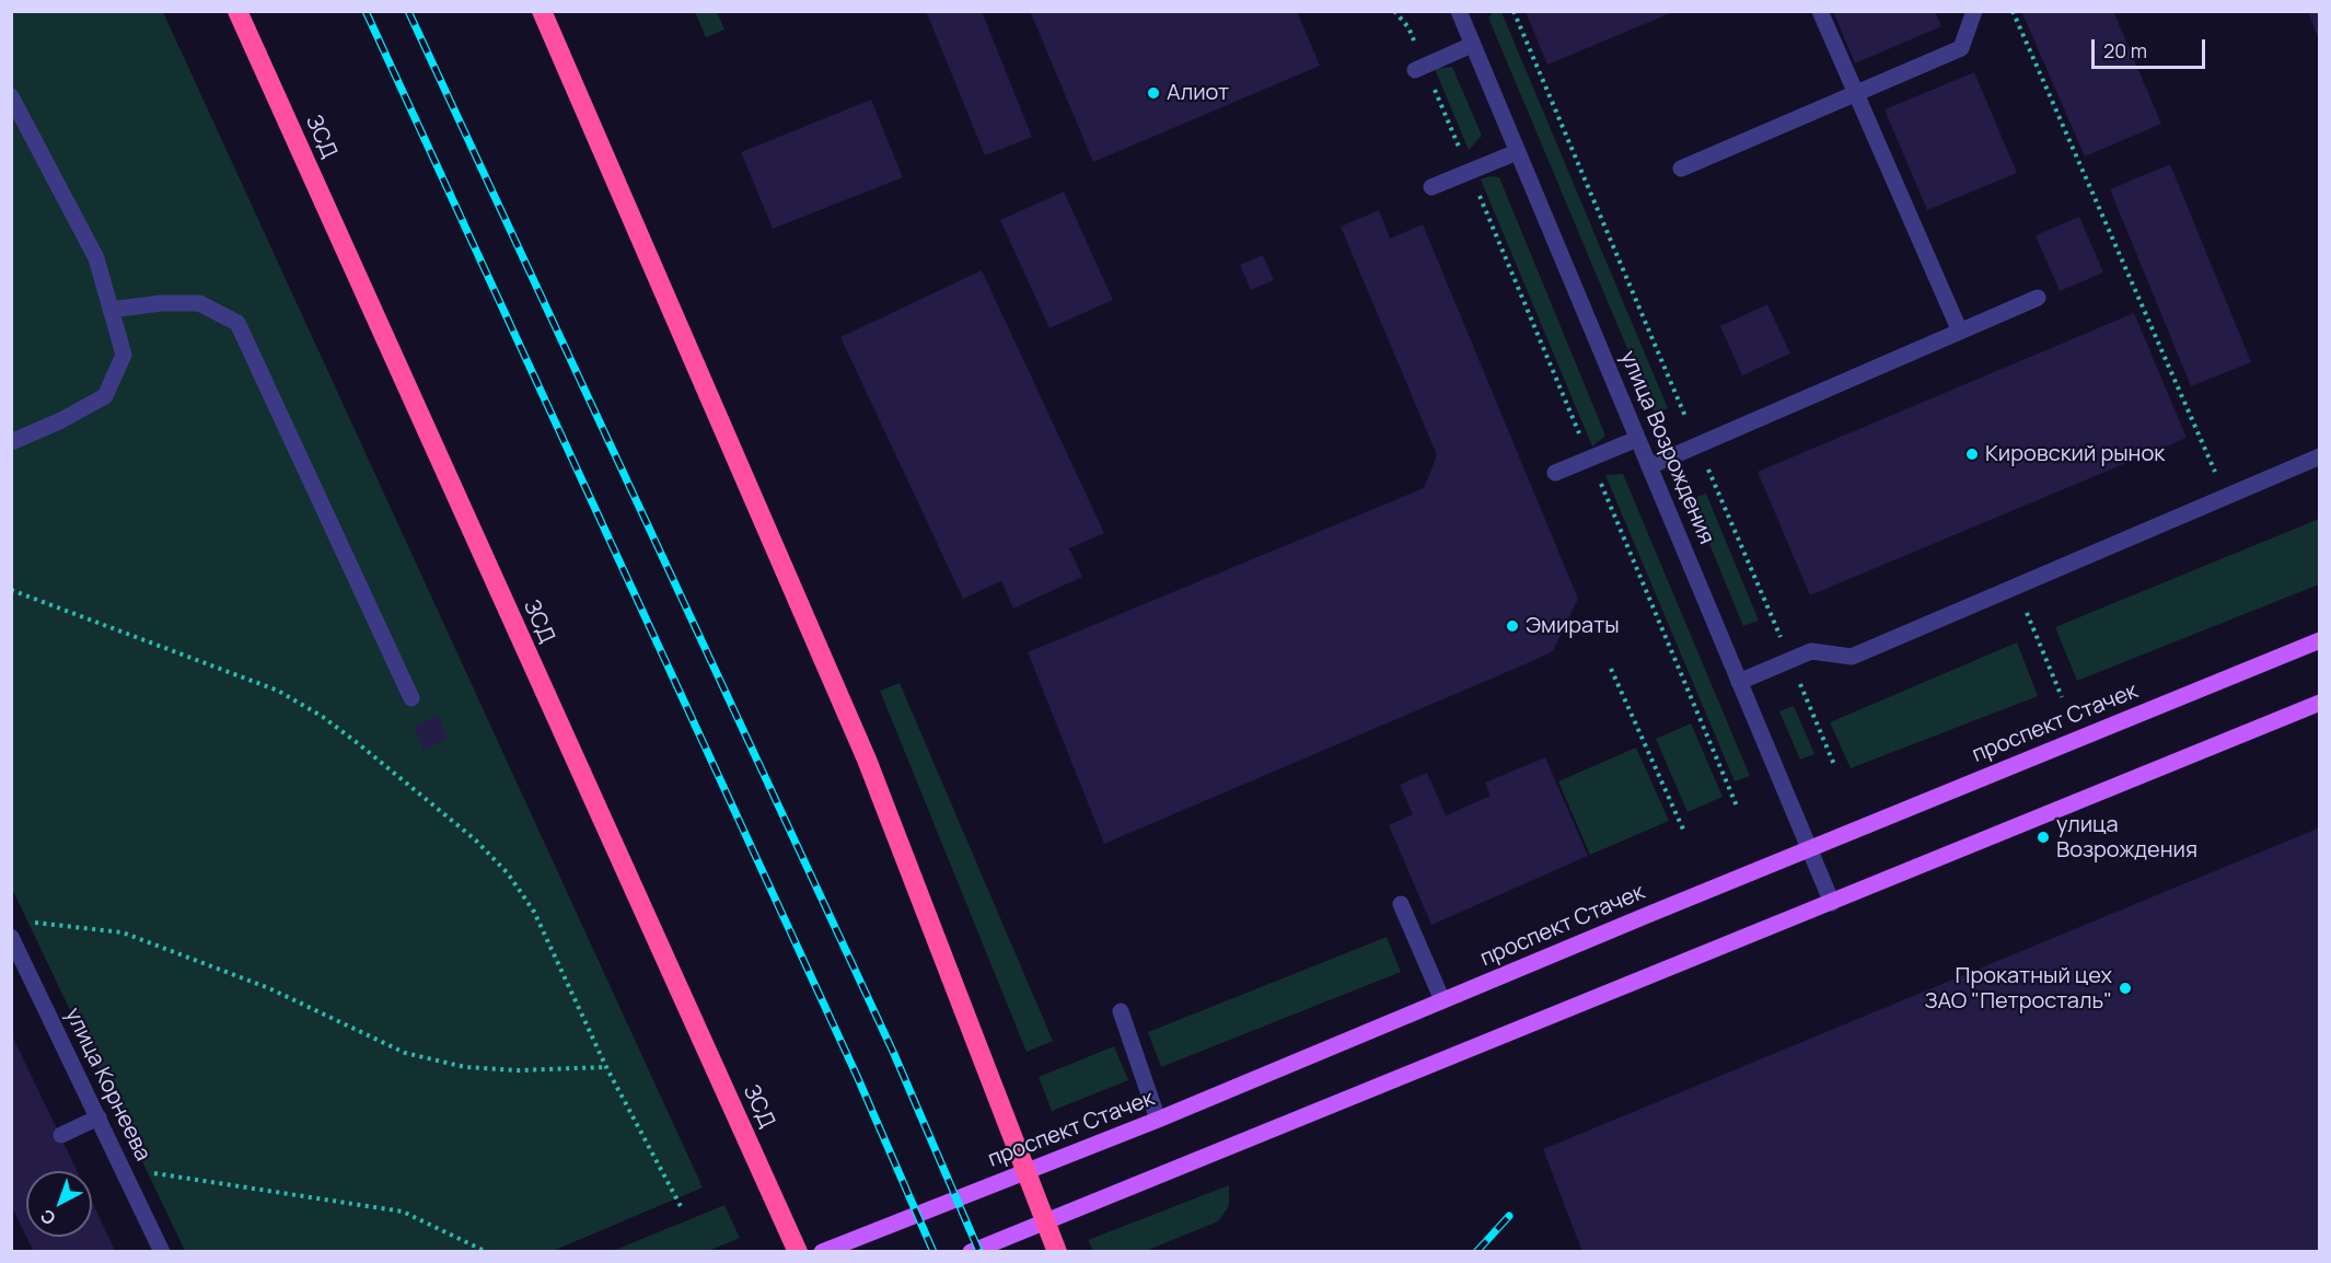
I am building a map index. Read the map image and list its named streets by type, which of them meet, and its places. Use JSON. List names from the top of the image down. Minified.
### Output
{"streets":{"highway":["ЗСД"],"main road":["проспект Стачек"],"street":["улица Возрождения","улица Корнеева"]},"crossings":[["улица Возрождения","проспект Стачек"]],"places":["Алиот","Кировский рынок","Эмираты","улица Возрождения","Прокатный цех ЗАО \"Петросталь\""],"scale_bar":"20 m","north":"bottom left"}
